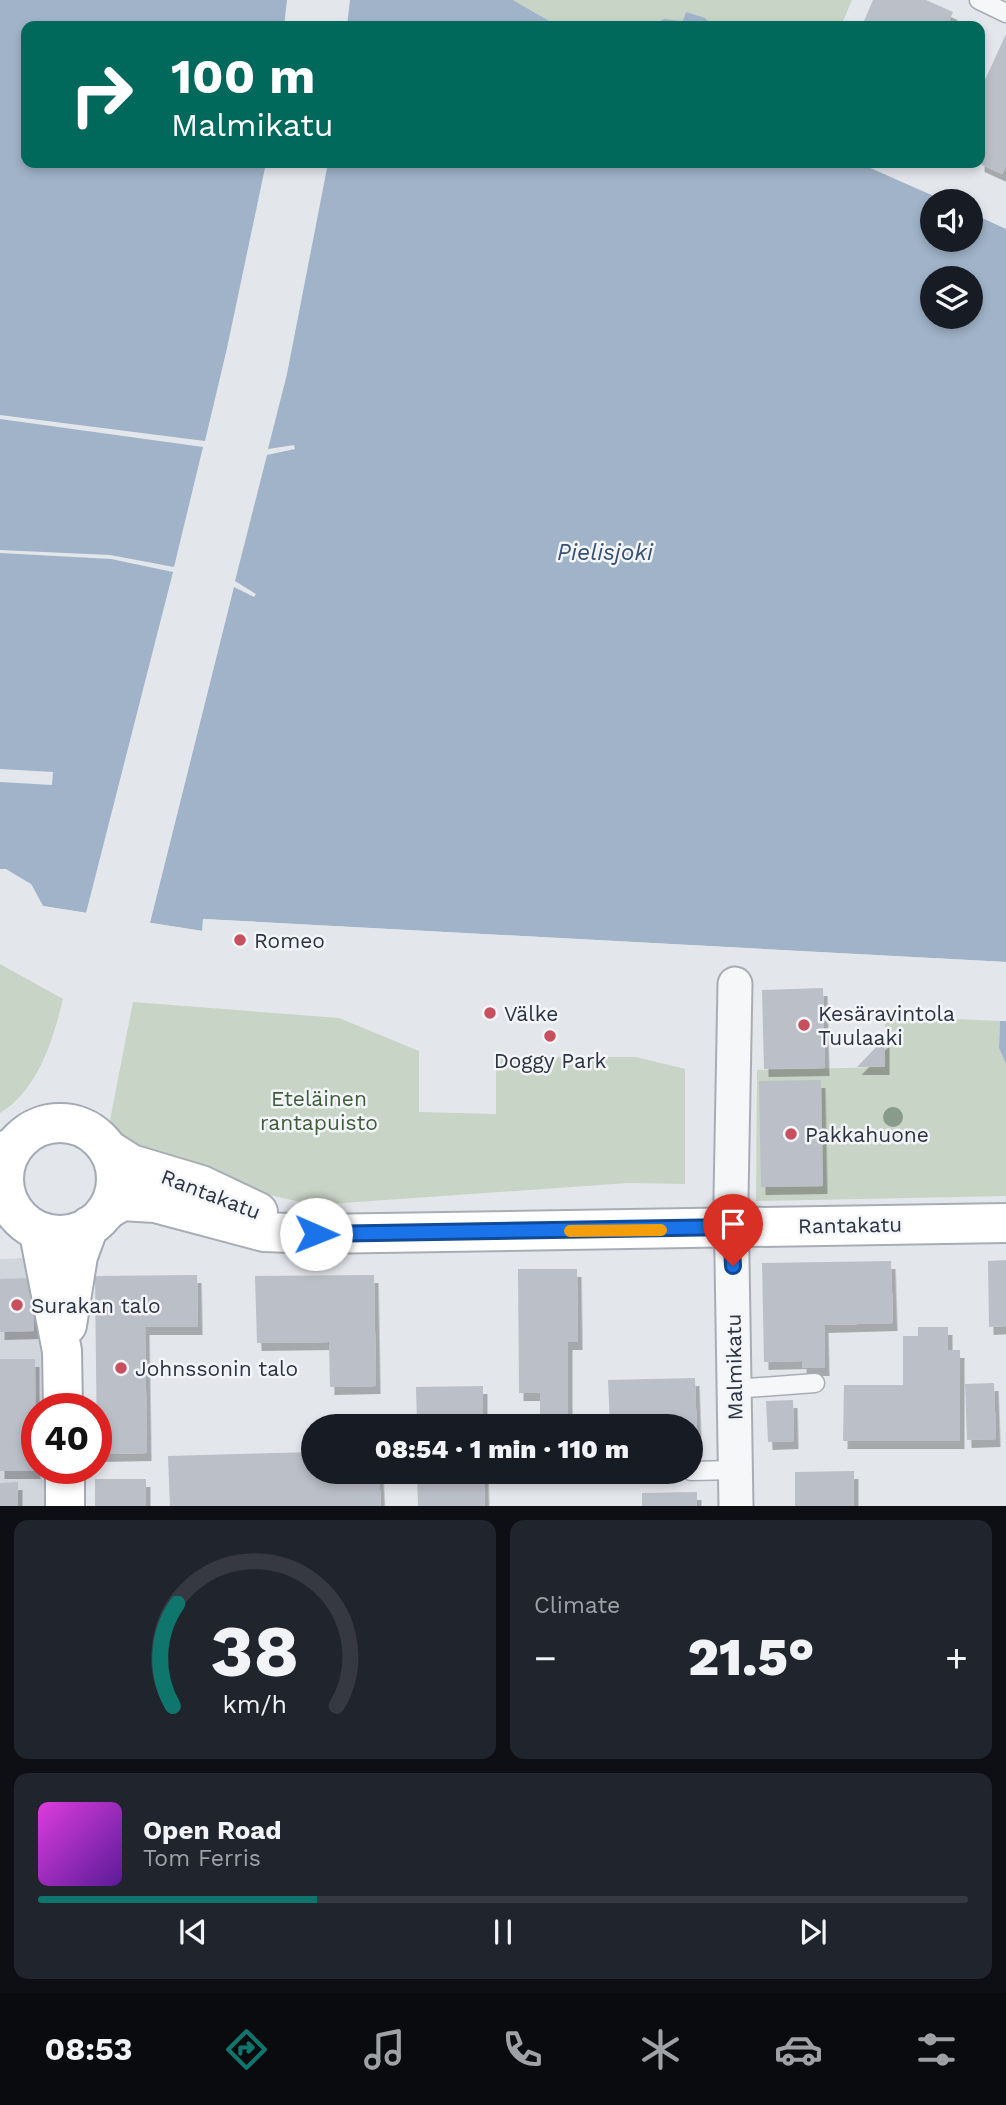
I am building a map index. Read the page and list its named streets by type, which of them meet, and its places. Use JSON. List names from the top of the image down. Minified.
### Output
{"streets":{"street":["Rantakatu","Malmikatu"]},"crossings":[["Rantakatu","Malmikatu"]],"water":["Pielisjoki"],"parks":["Eteläinen rantapuisto"],"places":["Romeo","Välke","Kesäravintola Tuulaaki","Doggy Park","Pakkahuone","Surakan talo","Johnssonin talo"],"page":{"turn":["100 m","Malmikatu"],"limit":"40","trip":"08:54 · 1 min · 110 m","tile":"Climate","heat":["−","21.5°","+"],"song":["Open Road","Tom Ferris"],"tabs":"08:53","gauge":["38","km/h"]}}
